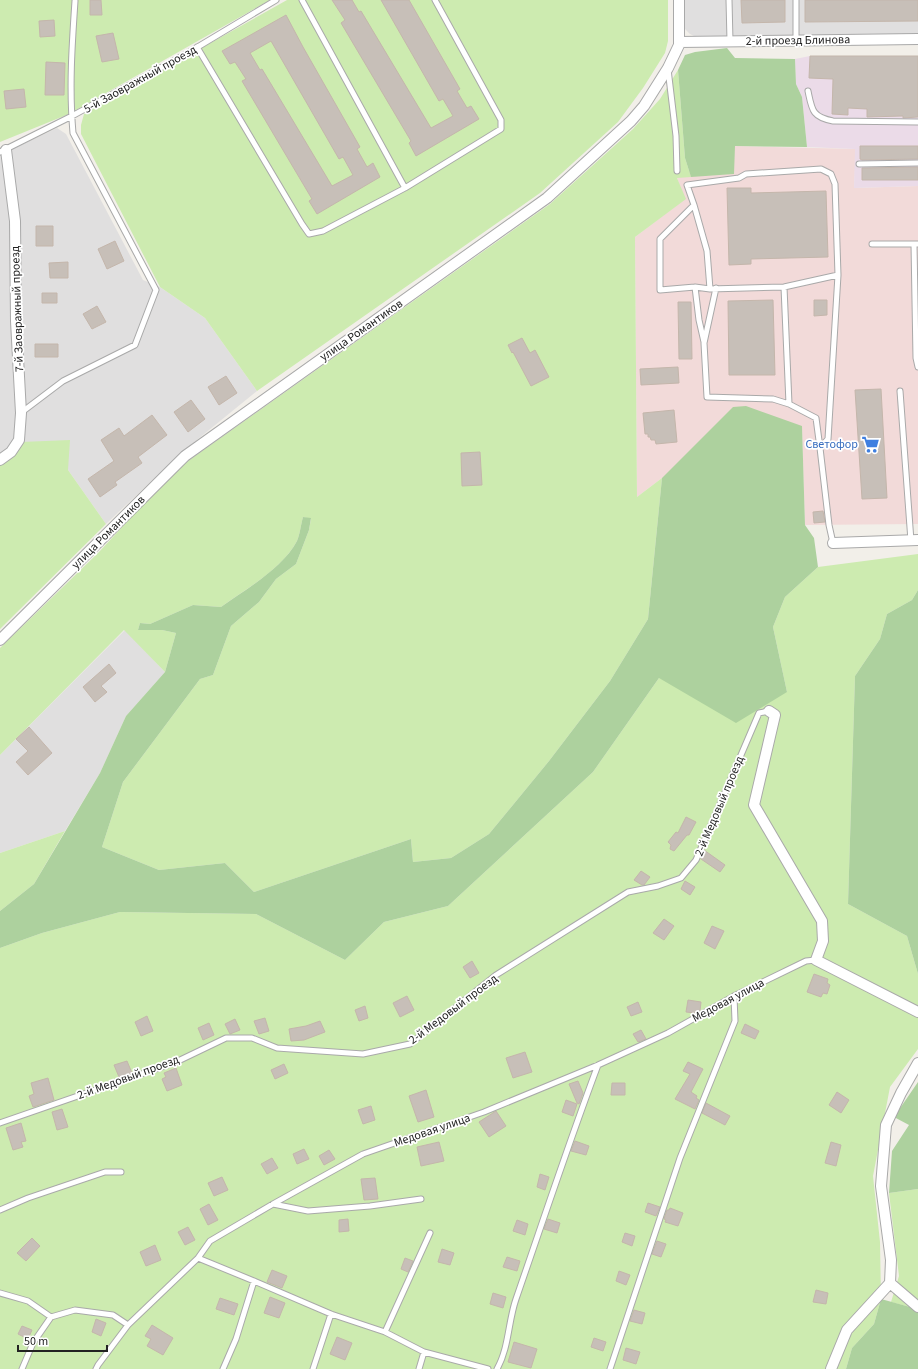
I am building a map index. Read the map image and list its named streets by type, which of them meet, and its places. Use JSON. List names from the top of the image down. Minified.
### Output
{"streets":{"street":["2-й проезд Блинова","7-й Заовражный проезд","улица Романтиков"],"lane":["5-й Заовражный проезд","2-й Медовый проезд","Медовая улица"]},"crossings":[["2-й проезд Блинова","улица Романтиков"],["5-й Заовражный проезд","7-й Заовражный проезд"]],"places":{"supermarket":["Светофор"]},"scale_bar":"50 m"}
